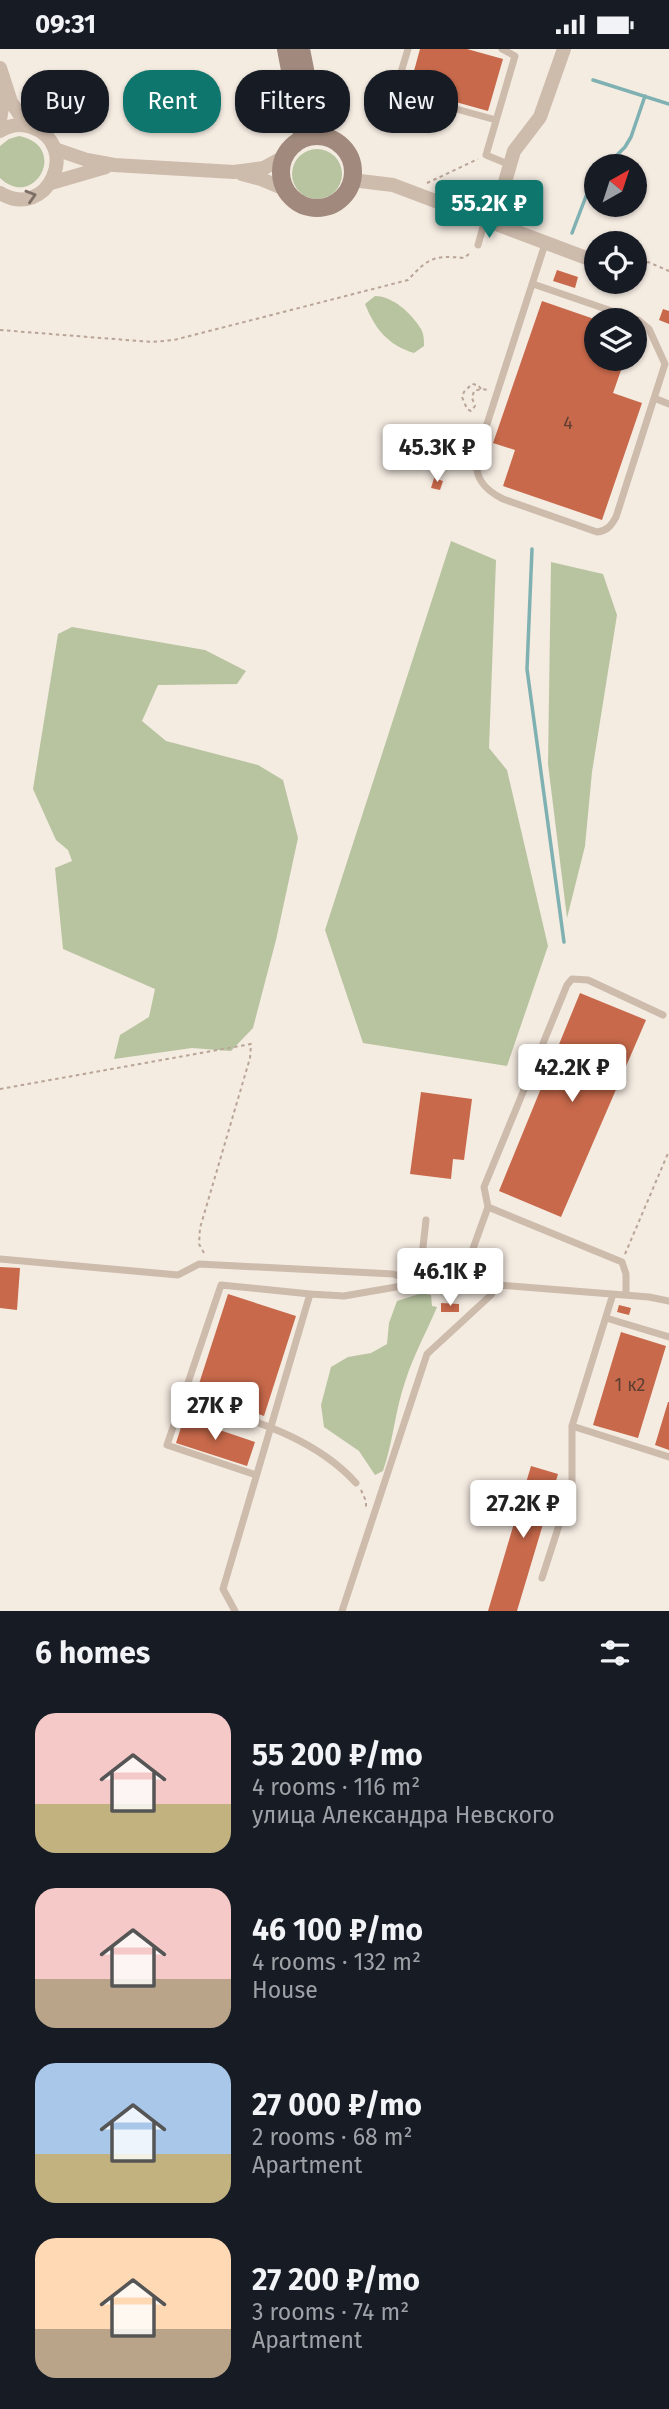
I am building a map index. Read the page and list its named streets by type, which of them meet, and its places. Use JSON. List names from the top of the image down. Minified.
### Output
{"house_numbers":["4","1 к2"],"north":"top right","page":{"status":"09:31","chip":["Buy","Rent","Filters","New"],"price":["55.2K ₽","45.3K ₽","42.2K ₽","46.1K ₽","27K ₽","27.2K ₽"],"heading":"6 homes","list":[{"name":"55 200 ₽/mo","note":"4 rooms · 116 m² · улица Александра Невского"},{"name":"46 100 ₽/mo","note":"4 rooms · 132 m² · House"},{"name":"27 000 ₽/mo","note":"2 rooms · 68 m² · Apartment"},{"name":"27 200 ₽/mo","note":"3 rooms · 74 m² · Apartment"}]}}
